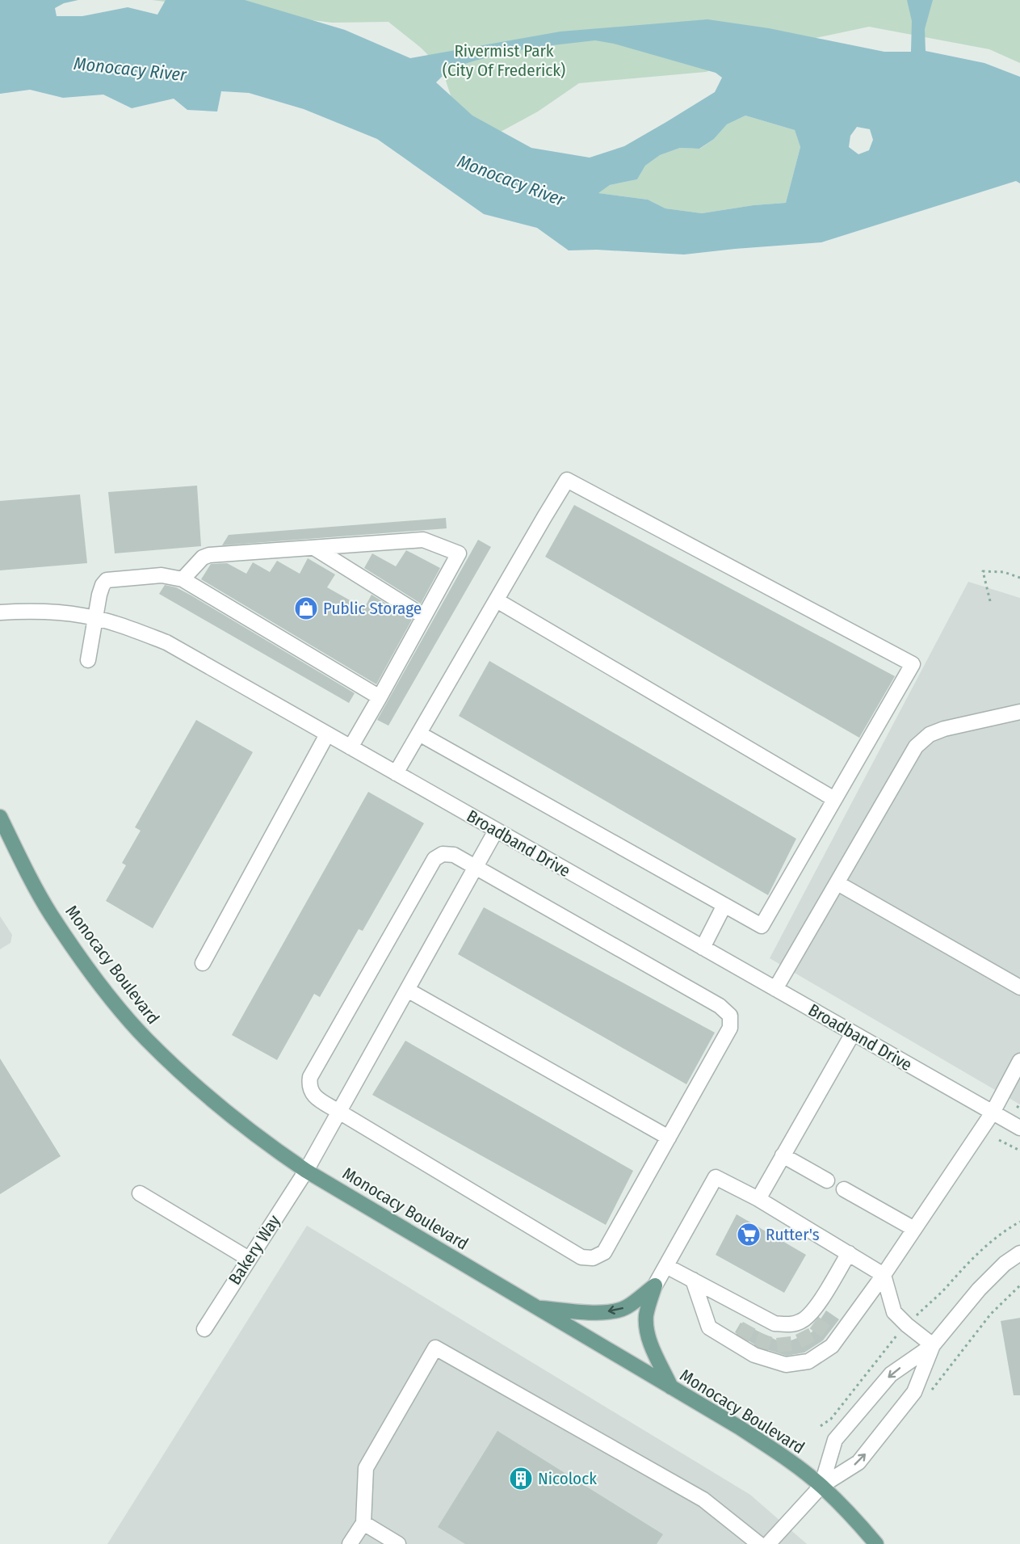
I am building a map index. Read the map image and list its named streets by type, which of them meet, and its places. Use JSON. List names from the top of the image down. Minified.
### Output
{"streets":{"main road":["Monocacy Boulevard"],"street":["Broadband Drive","Bakery Way"]},"crossings":[["Broadband Drive","Bakery Way"],["Monocacy Boulevard","Bakery Way"]],"water":["Monocacy River"],"parks":["Rivermist Park (City Of Frederick)"],"places":{"shop":["Public Storage"],"supermarket":["Rutter's"],"building":["Nicolock"]}}
